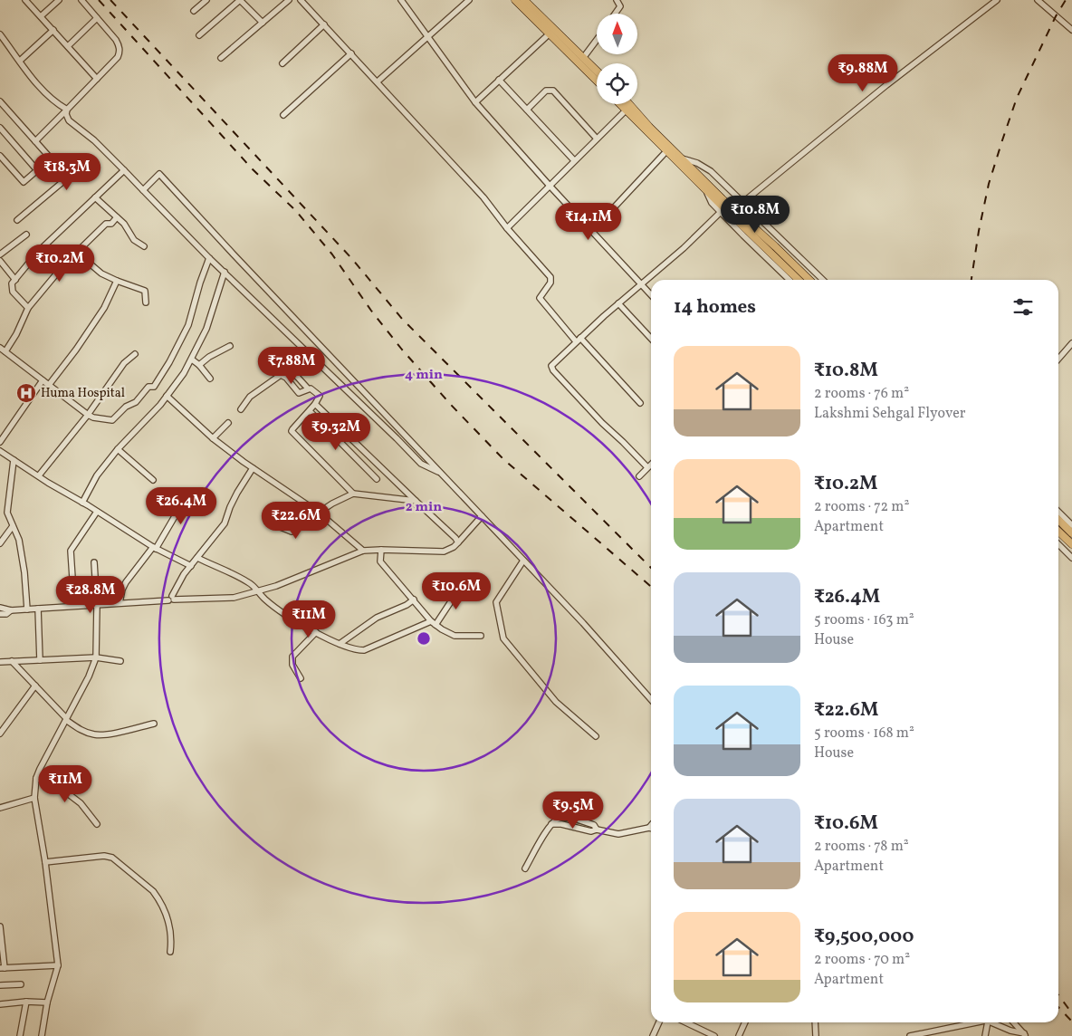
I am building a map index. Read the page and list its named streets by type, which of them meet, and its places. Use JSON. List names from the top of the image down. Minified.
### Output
{"places":{"hospital":["Huma Hospital"]},"north":"top","page":{"price":["₹9.88M","₹18.3M","₹10.8M","₹14.1M","₹10.2M","₹7.88M","₹9.32M","₹26.4M","₹22.6M","₹10.6M","₹28.8M","₹11M","₹11M","₹9.5M"],"heading":"14 homes","list":[{"name":"₹10.8M","note":"2 rooms · 76 m² · Lakshmi Sehgal Flyover"},{"name":"₹10.2M","note":"2 rooms · 72 m² · Apartment"},{"name":"₹26.4M","note":"5 rooms · 163 m² · House"},{"name":"₹22.6M","note":"5 rooms · 168 m² · House"},{"name":"₹10.6M","note":"2 rooms · 78 m² · Apartment"},{"name":"₹9,500,000","note":"2 rooms · 70 m² · Apartment"}]},"rings":["4 min","2 min"]}
